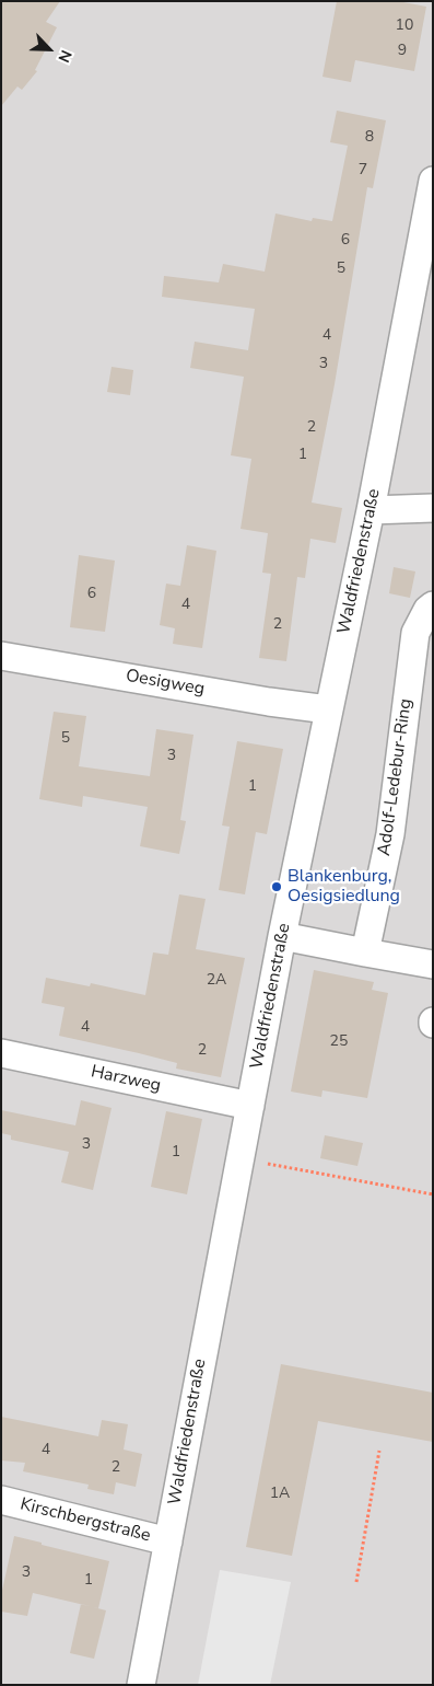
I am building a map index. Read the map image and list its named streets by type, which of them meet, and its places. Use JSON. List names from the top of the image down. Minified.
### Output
{"streets":{"street":["Waldfriedenstraße","Oesigweg","Adolf-Ledebur-Ring","Harzweg","Kirschbergstraße"]},"crossings":[["Waldfriedenstraße","Oesigweg"],["Waldfriedenstraße","Harzweg"],["Waldfriedenstraße","Kirschbergstraße"]],"places":["Blankenburg, Oesigsiedlung"],"house_numbers":["10","9","8","7","6","5","4","3","2","1","6","4","2","5","3","1","2A","4","25","2","3","1","4","2","1A","3","1"],"north":"bottom right"}
